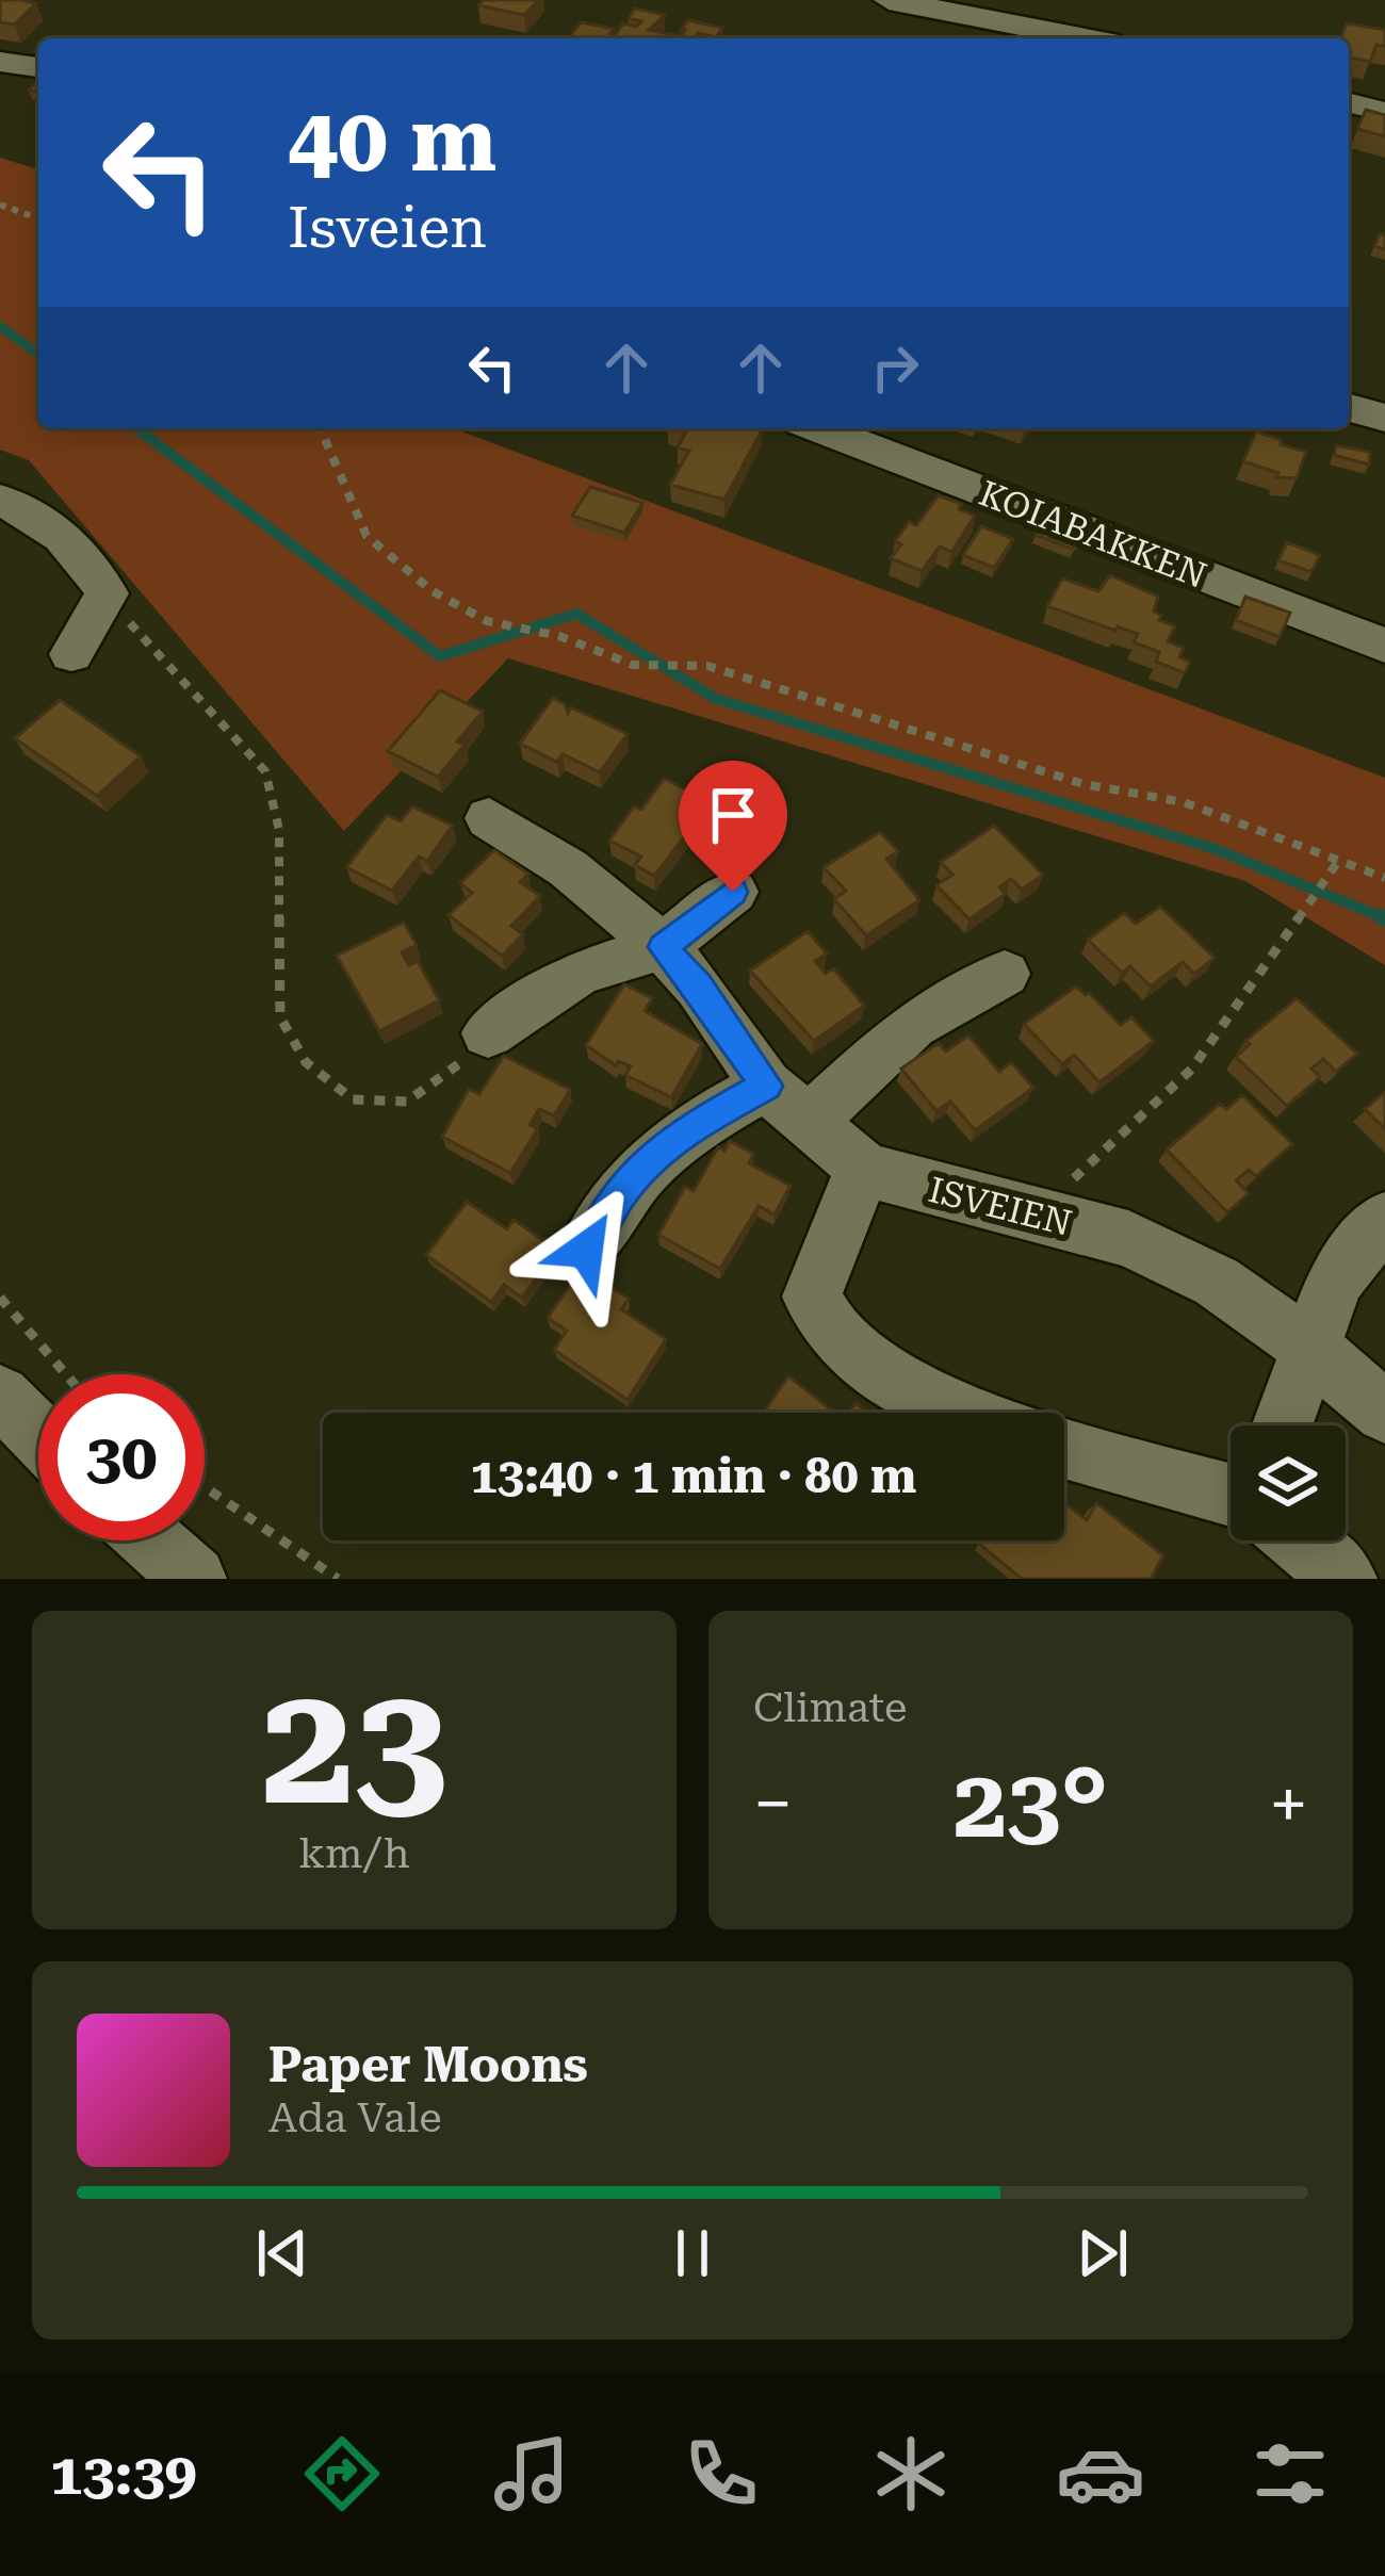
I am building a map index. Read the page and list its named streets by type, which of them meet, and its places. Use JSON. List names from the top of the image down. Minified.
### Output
{"streets":{"street":["KOIABAKKEN","ISVEIEN"]},"page":{"turn":["40 m","Isveien"],"limit":"30","trip":"13:40 · 1 min · 80 m","tile":[["23","km/h"],"Climate"],"heat":["−","23°","+"],"song":["Paper Moons","Ada Vale"],"tabs":"13:39"}}
